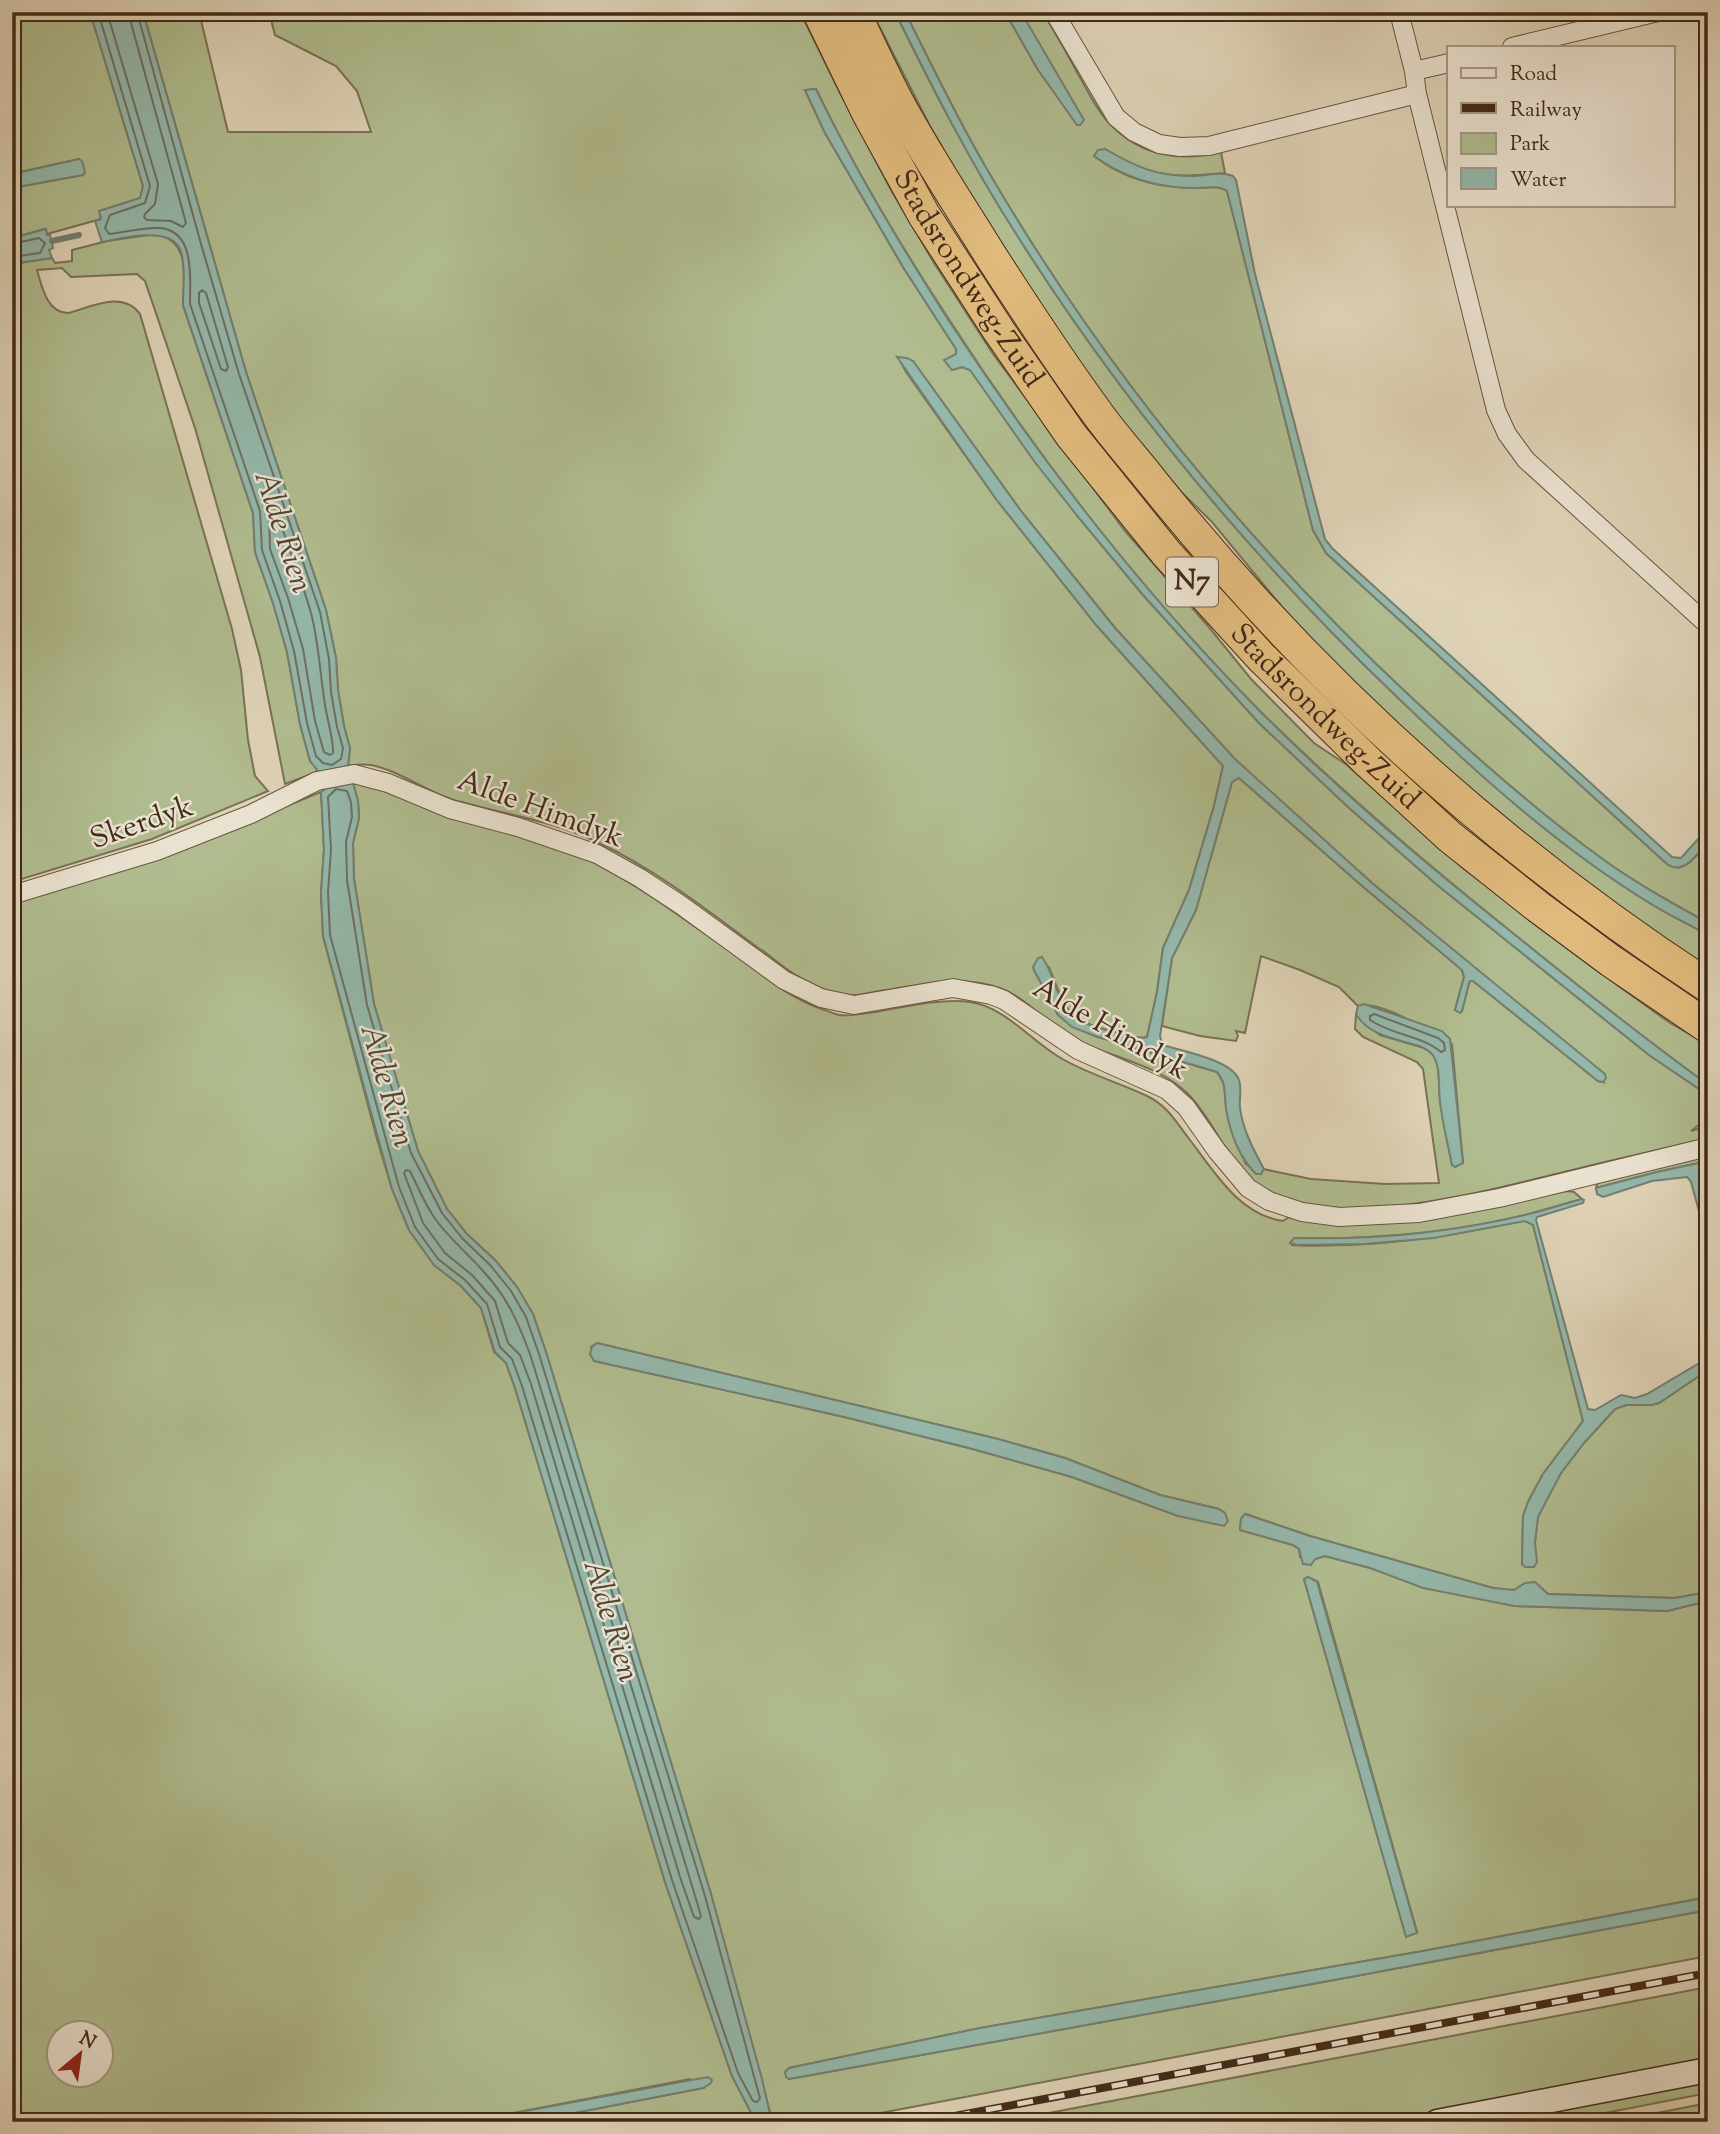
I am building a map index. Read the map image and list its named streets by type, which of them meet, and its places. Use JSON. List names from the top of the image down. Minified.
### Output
{"streets":{"highway":["Stadsrondweg-Zuid","N7"],"street":["Alde Himdyk","Skerdyk"]},"crossings":[["Alde Himdyk","Skerdyk"]],"water":["Alde Rien"],"legend":["Road","Railway","Park","Water"],"north":"top right"}
